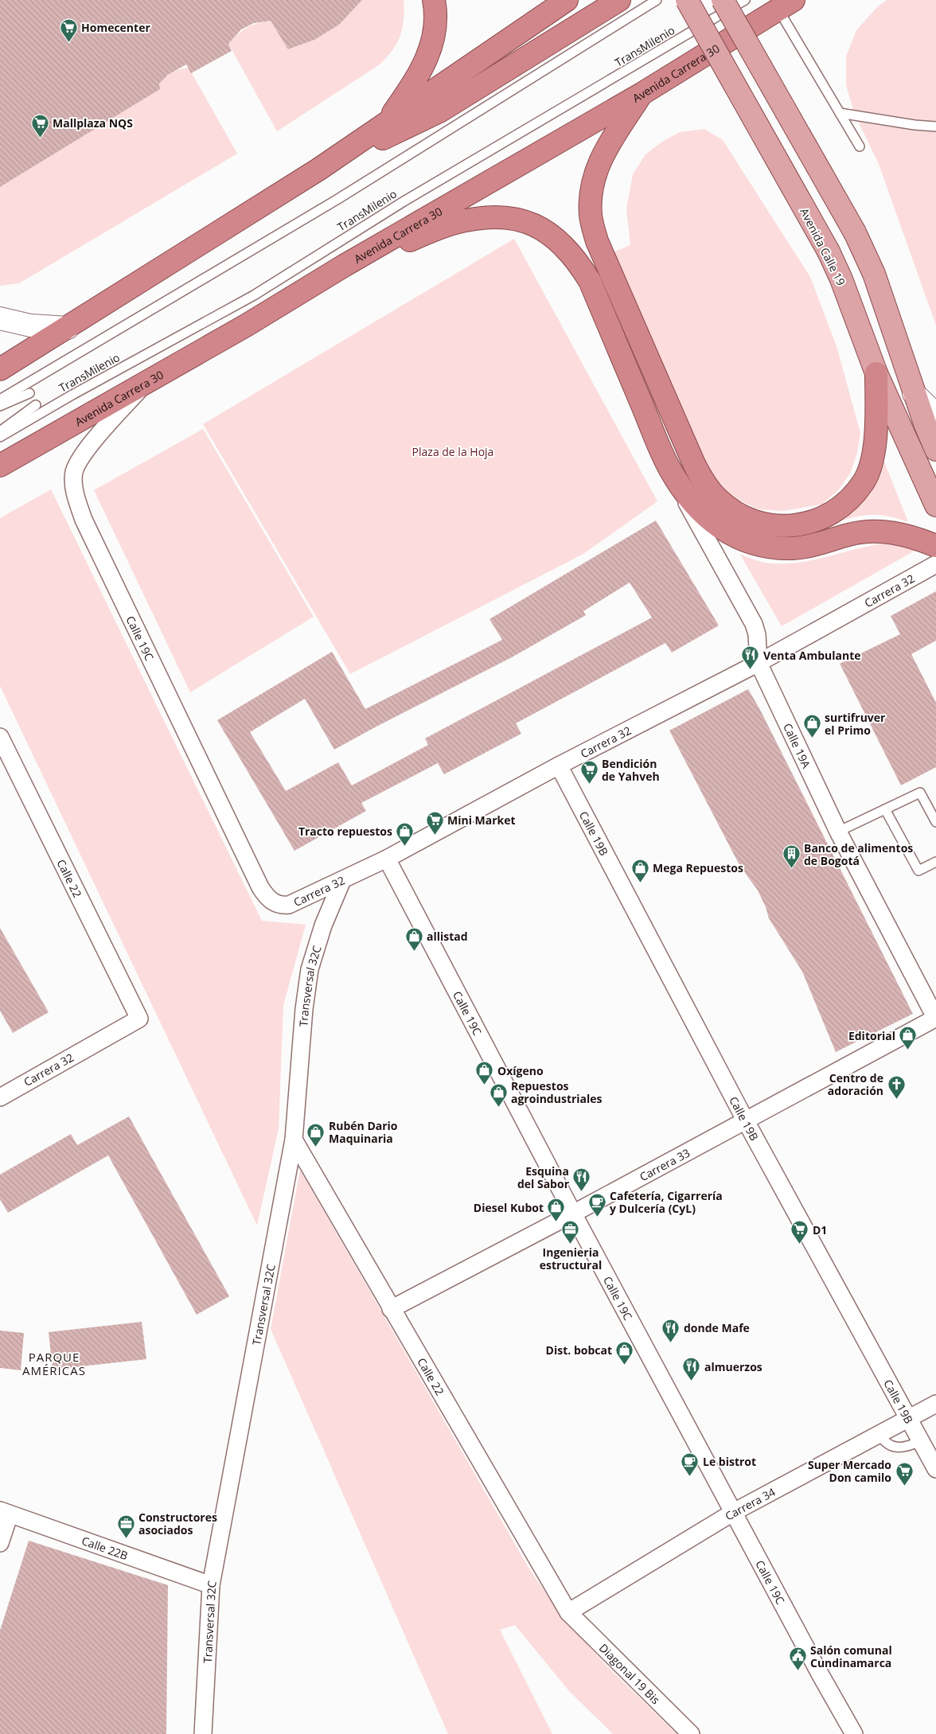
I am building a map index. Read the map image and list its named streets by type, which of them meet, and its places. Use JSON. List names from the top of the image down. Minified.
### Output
{"streets":{"highway":["Avenida Carrera 30"],"main road":["Avenida Calle 19"],"street":["Carrera 32","Calle 19C","Calle 19A","Calle 19B","Calle 22","Transversal 32C","Carrera 33","Carrera 34","Calle 22B","Diagonal 19 Bis"],"lane":["TransMilenio"]},"crossings":[["Avenida Carrera 30","Calle 19C"],["Carrera 32","Calle 19C"],["Carrera 32","Calle 19A"],["Carrera 32","Calle 19B"],["Carrera 32","Calle 22"],["Carrera 32","Transversal 32C"],["Calle 19C","Carrera 33"],["Calle 19C","Carrera 34"],["Calle 19A","Carrera 33"],["Calle 19B","Carrera 33"],["Calle 19B","Carrera 34"],["Calle 22","Transversal 32C"],["Calle 22","Carrera 33"],["Calle 22","Carrera 34"],["Calle 22","Diagonal 19 Bis"],["Transversal 32C","Calle 22B"],["Carrera 34","Diagonal 19 Bis"]],"districts":["PARQUE AMÉRICAS"],"parks":["Plaza de la Hoja"],"places":{"supermarket":["Homecenter","Mallplaza NQS","Bendición de Yahveh","Mini Market","D1","Super Mercado Don camilo"],"restaurant":["Venta Ambulante","Esquina del Sabor","donde Mafe","almuerzos"],"shop":["surtifruver el Primo","Tracto repuestos","Mega Repuestos","allistad","Editorial","Oxígeno","Repuestos agroindustriales","Rubén Dario Maquinaria","Diesel Kubot","Dist. bobcat"],"building":["Banco de alimentos de Bogotá"],"church":["Centro de adoración"],"cafe":["Cafetería, Cigarrería y Dulcería (CyL)","Le bistrot"],"office":["Ingenieria estructural","Constructores asociados"],"public building":["Salón comunal Cundinamarca"]}}
